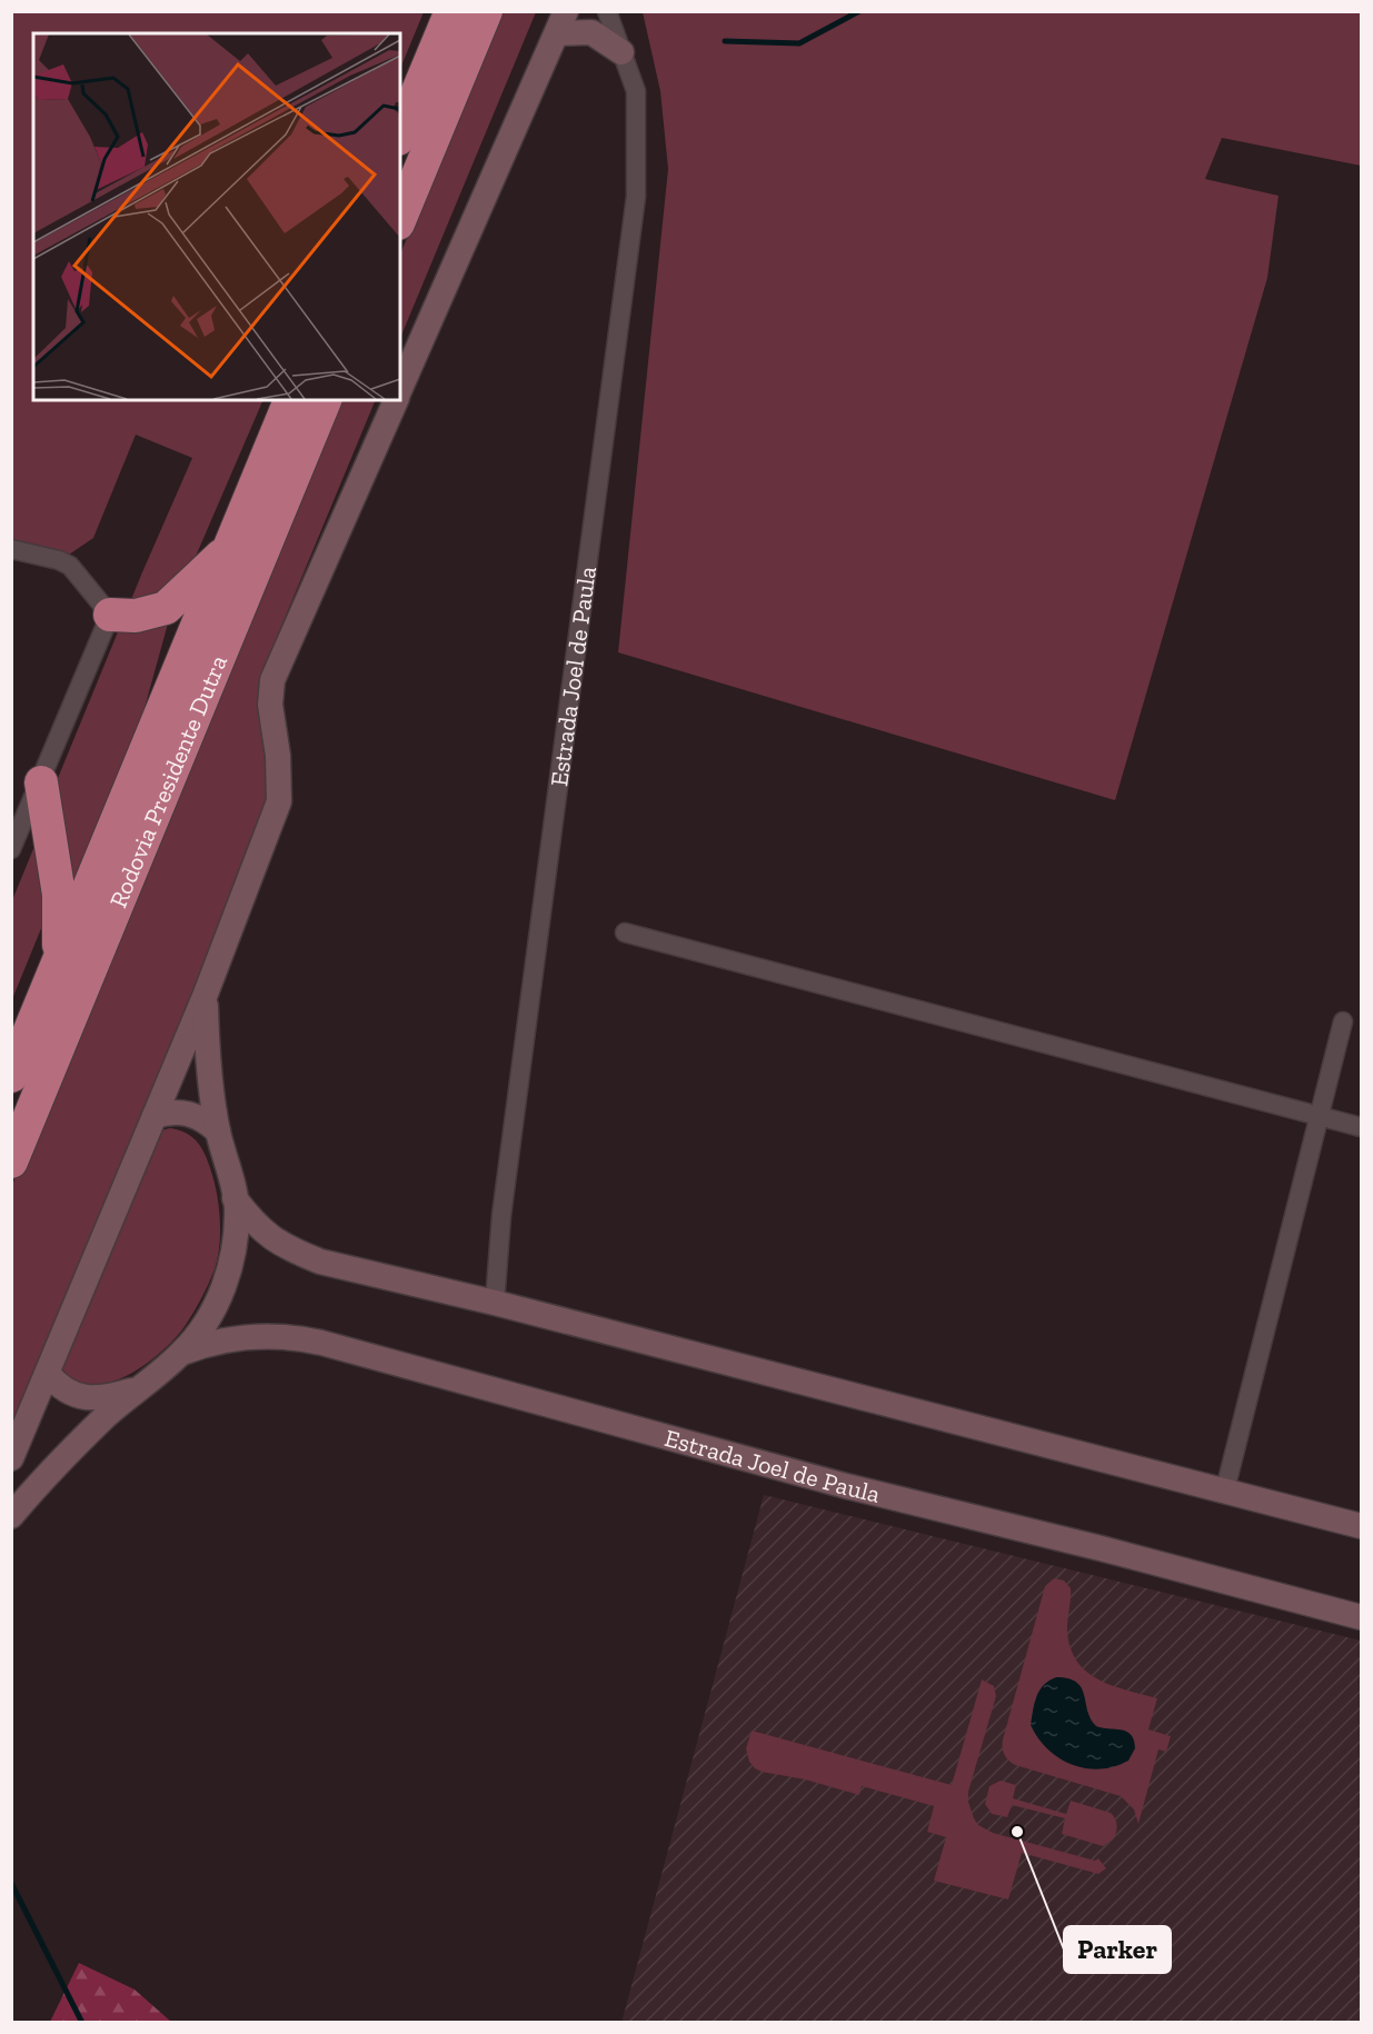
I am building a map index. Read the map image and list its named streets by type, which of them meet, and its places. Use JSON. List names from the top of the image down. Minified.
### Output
{"streets":{"highway":["Rodovia Presidente Dutra"],"main road":["Estrada Joel de Paula"]},"places":["Parker"]}
